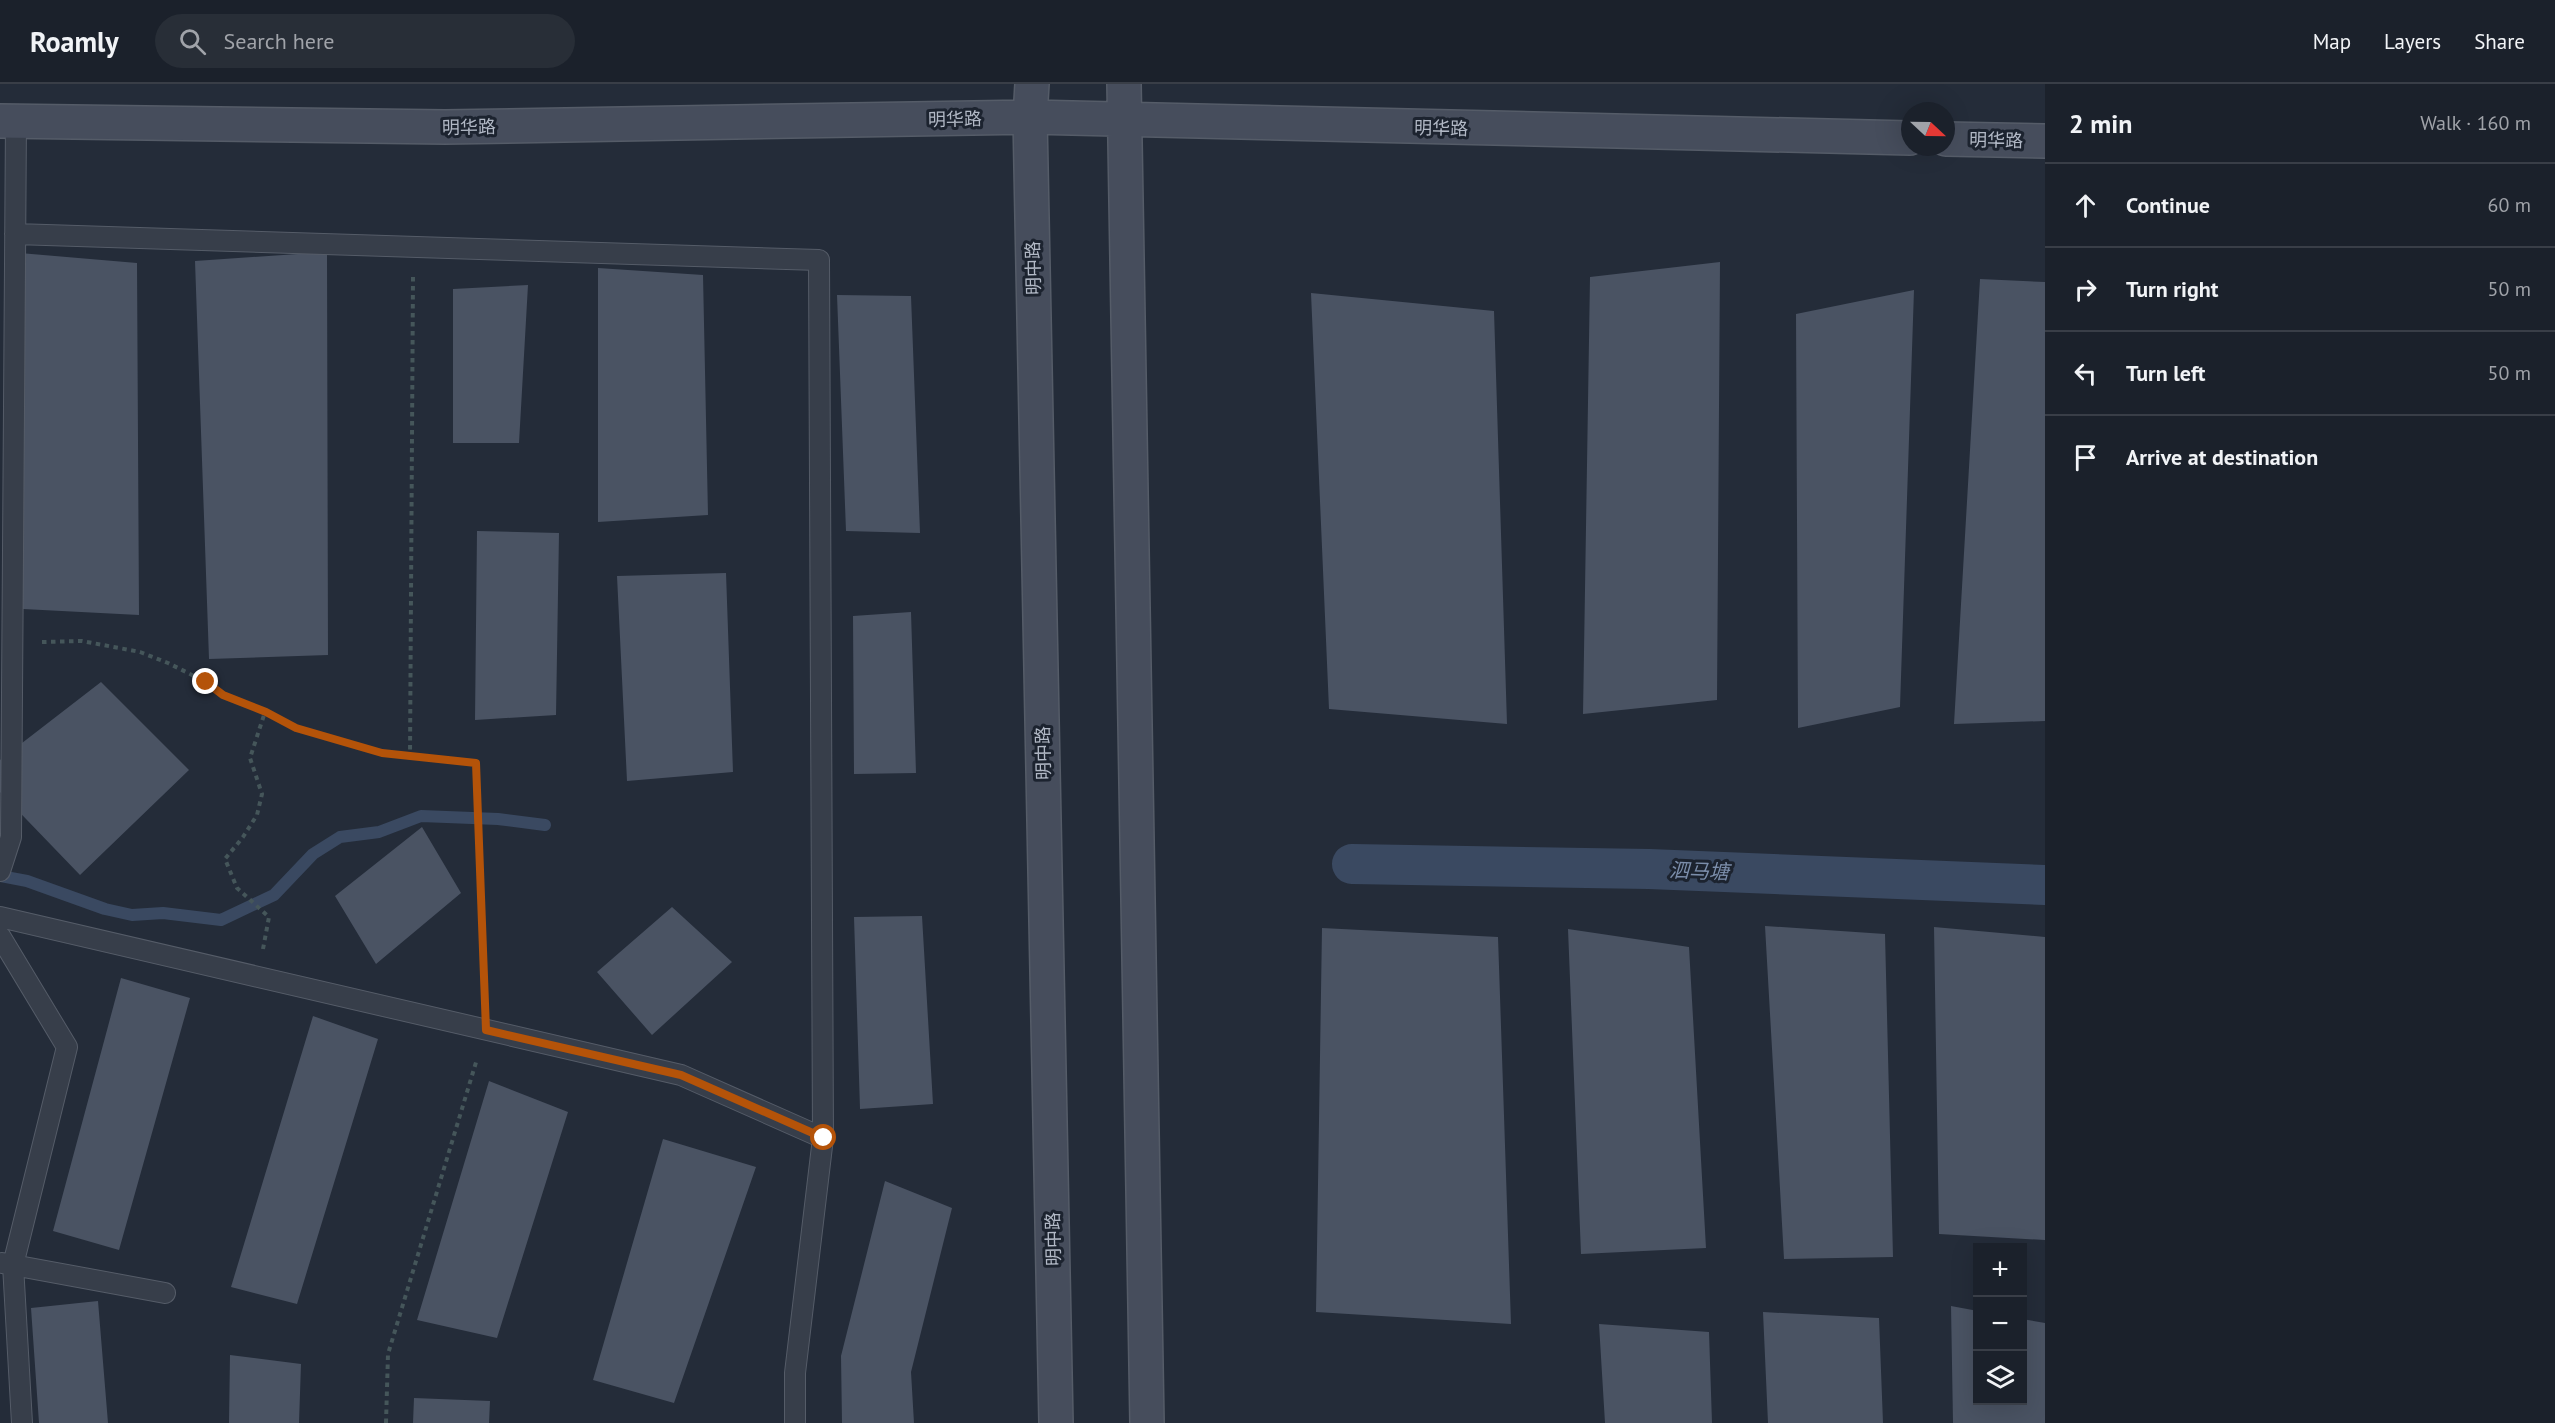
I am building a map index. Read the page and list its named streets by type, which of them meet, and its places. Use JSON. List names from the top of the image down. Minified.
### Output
{"streets":{"main road":["明华路","明中路"]},"crossings":[["明华路","明中路"]],"water":["泗马塘"],"north":"right","page":{"header":"Roamly","search":"Search here","nav":["Map","Layers","Share"],"heading":["2 min","Walk · 160 m"],"list":[["Continue","60 m"],["Turn right","50 m"],["Turn left","50 m"],"Arrive at destination"],"map_buttons":["+","−"]}}
